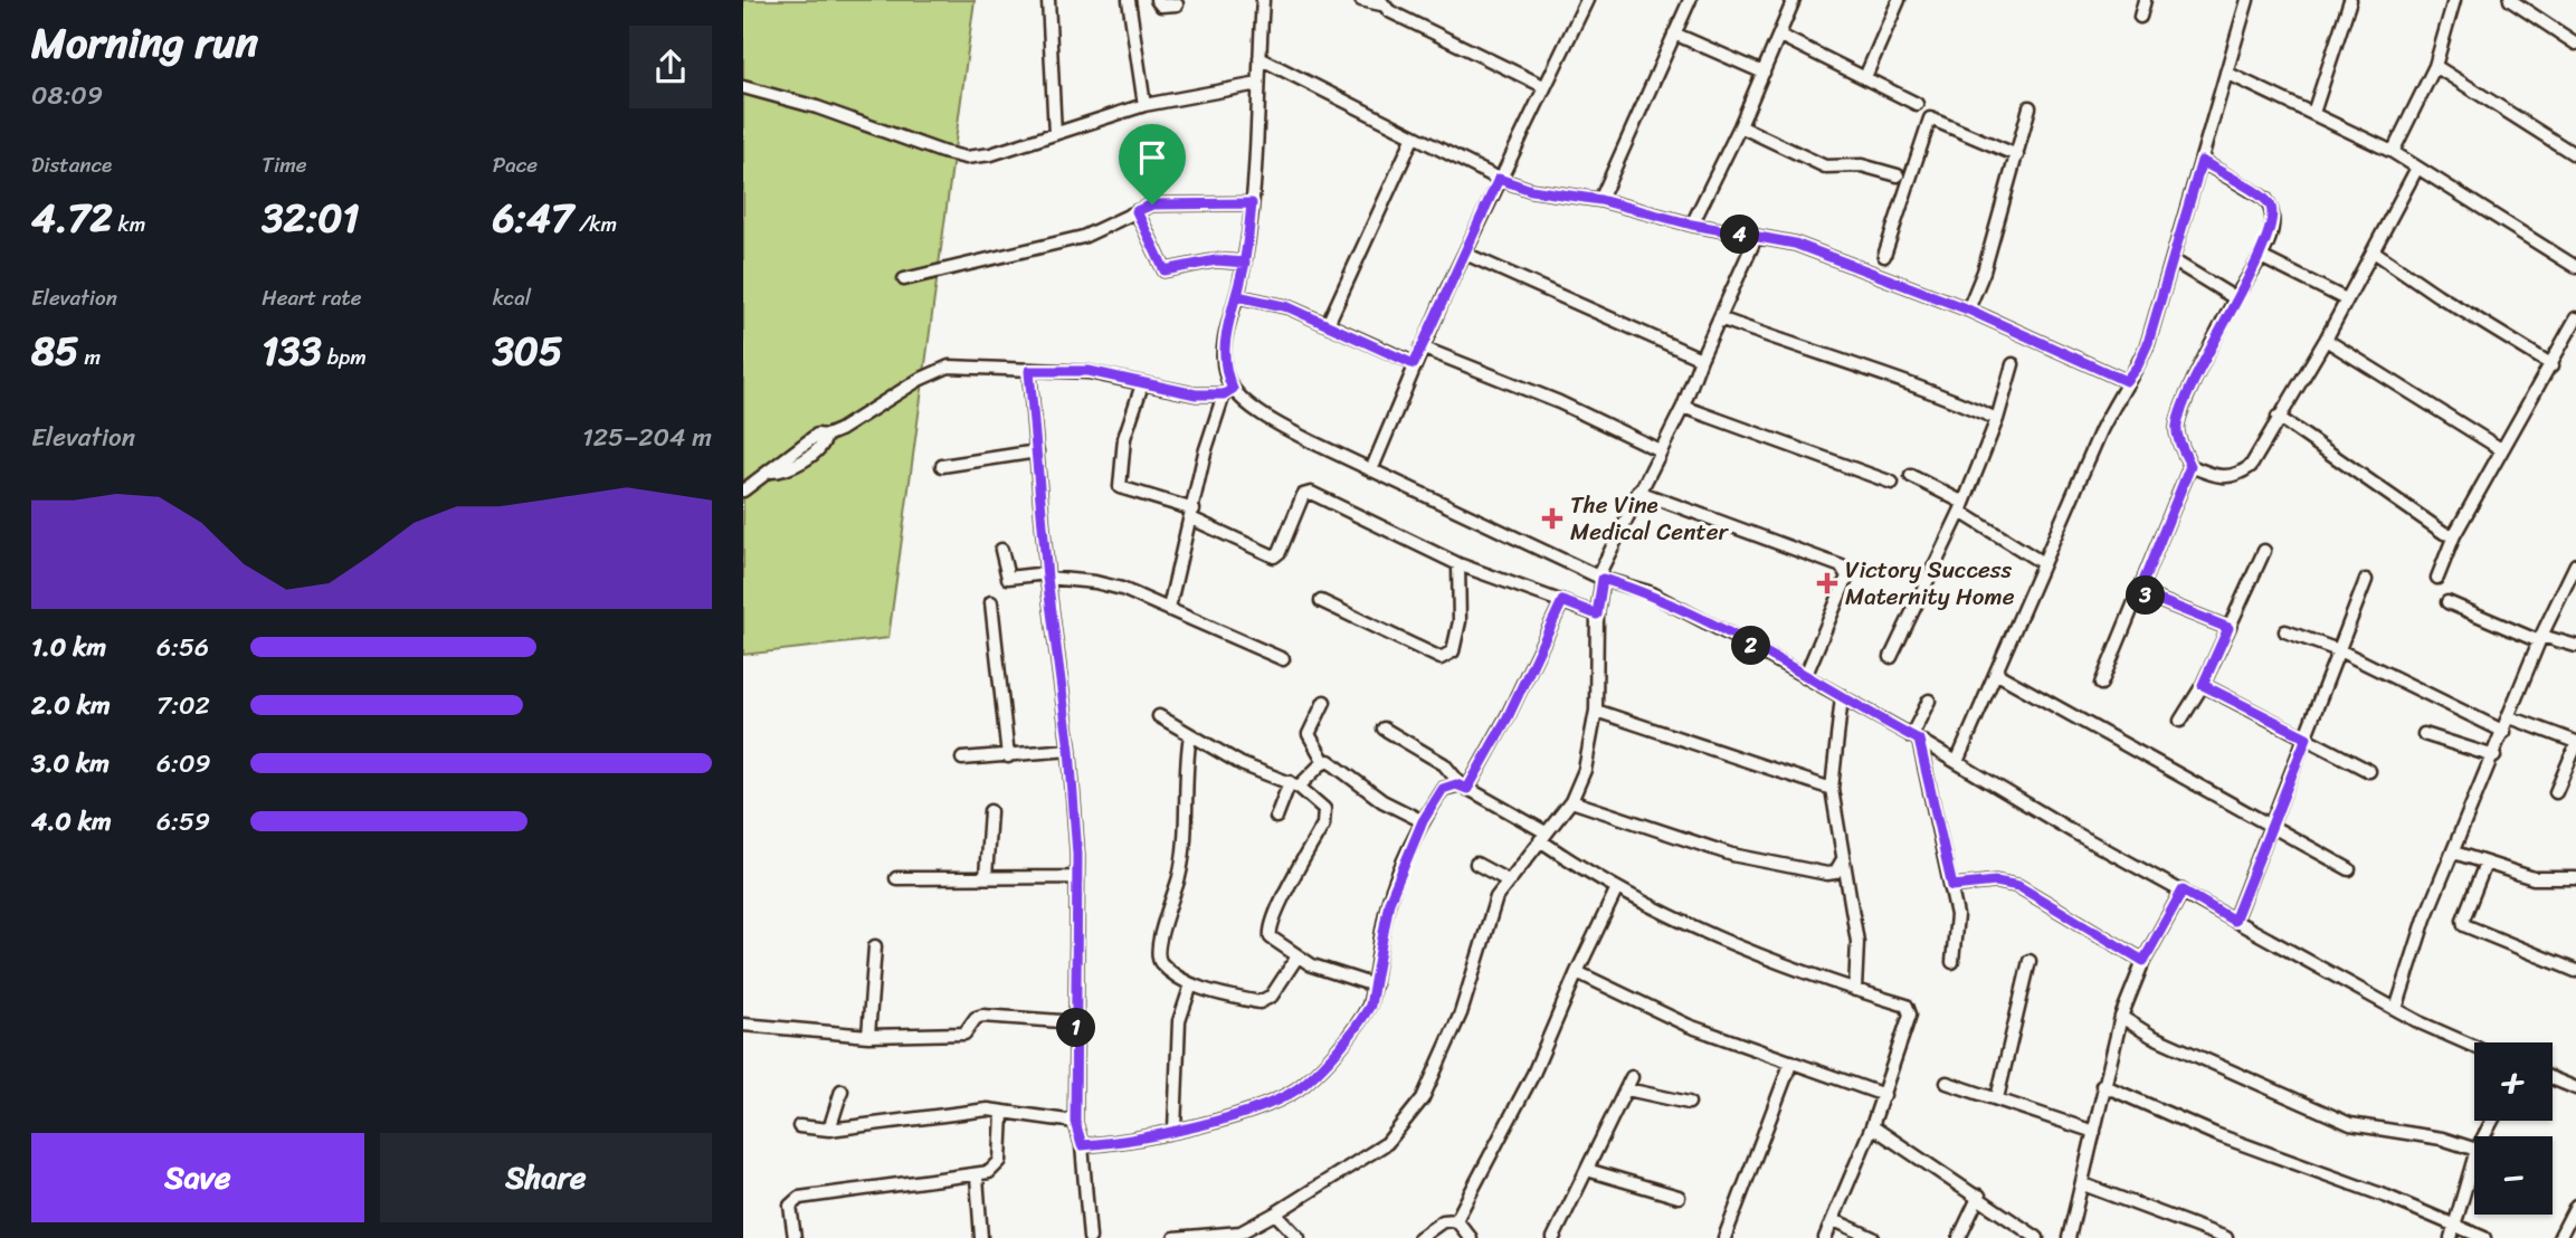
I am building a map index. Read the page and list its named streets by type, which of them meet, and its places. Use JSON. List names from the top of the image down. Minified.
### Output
{"places":{"health":["The Vine Medical Center","Victory Success Maternity Home"]},"page":{"heading":["Morning run","08:09"],"stats":[["Distance","4.72 km"],["Time","32:01"],["Pace","6:47 /km"],["Elevation","85 m"],["Heart rate","133 bpm"],["kcal","305"]],"pins":["4","3","2","1"],"chart":["Elevation","125–204 m"],"list":[{"name":"1.0 km","note":"6:56"},{"name":"2.0 km","note":"7:02"},{"name":"3.0 km","note":"6:09"},{"name":"4.0 km","note":"6:59"}],"map_buttons":["+","−"],"buttons":["Save","Share"]}}
